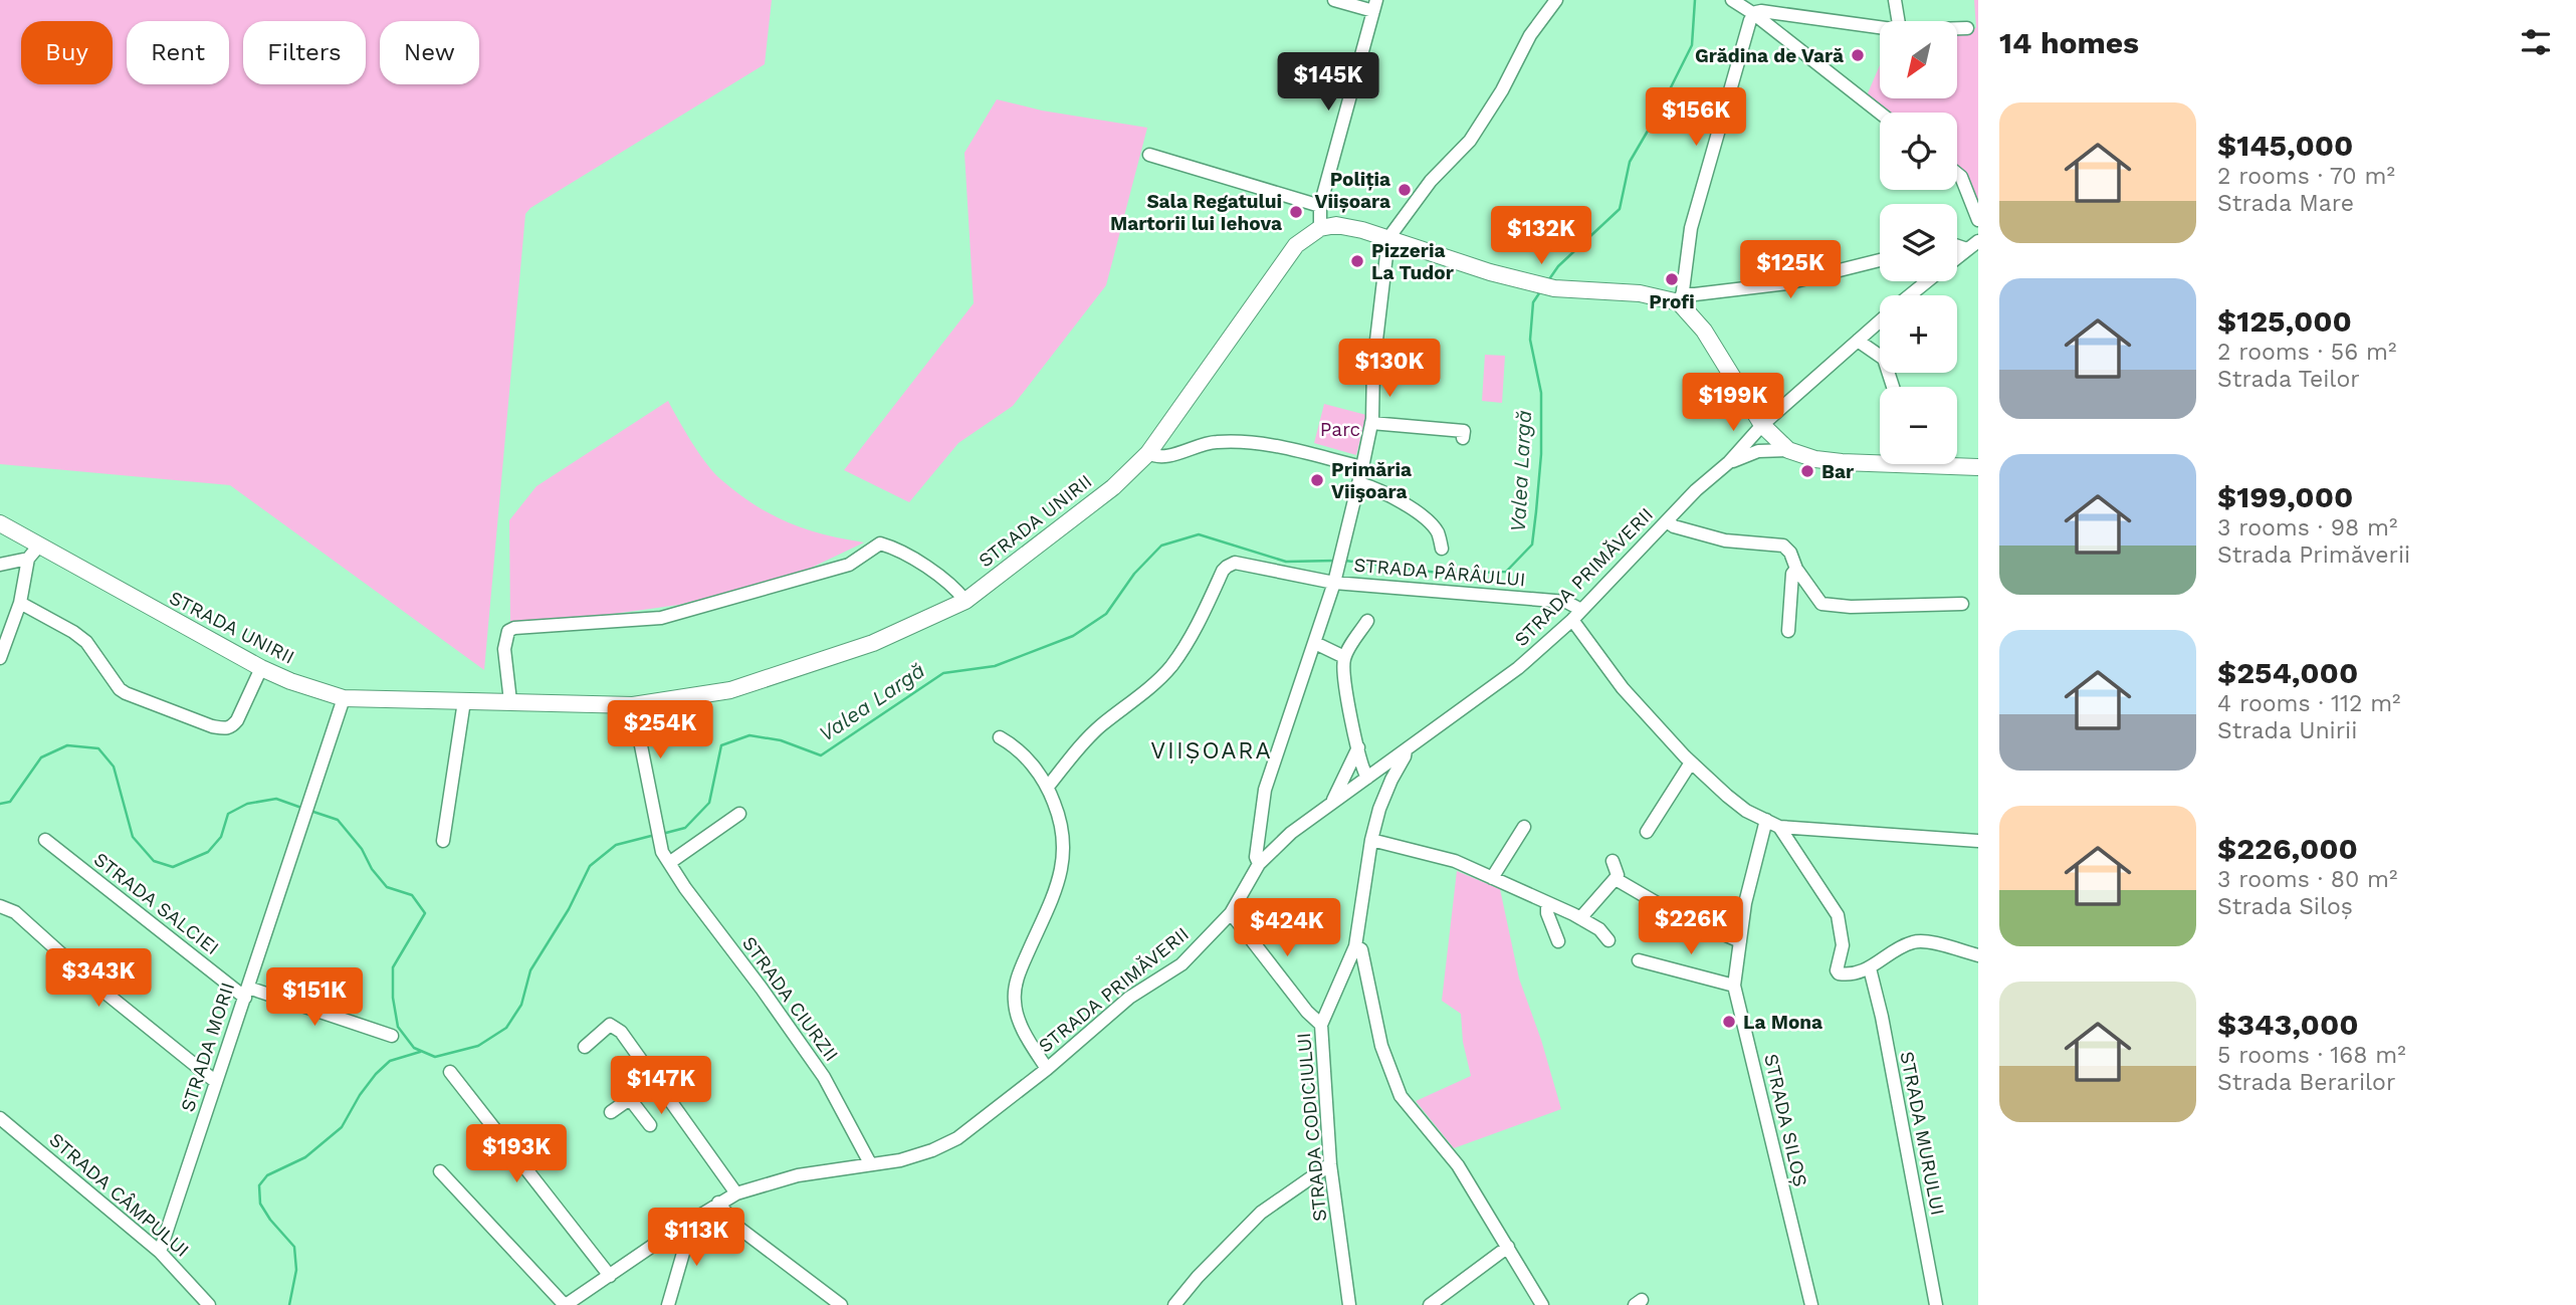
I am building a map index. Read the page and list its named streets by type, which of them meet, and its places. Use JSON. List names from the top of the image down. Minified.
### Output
{"streets":{"main road":["STRADA UNIRII"],"street":["STRADA PÂRÂULUI","STRADA PRIMĂVERII","STRADA SALCIEI","STRADA CIURZII","STRADA MORII","STRADA SILOȘ","STRADA CODICIULUI","STRADA MURULUI","STRADA CÂMPULUI"]},"crossings":[["STRADA UNIRII","STRADA CIURZII"],["STRADA UNIRII","STRADA MORII"],["STRADA PÂRÂULUI","STRADA PRIMĂVERII"],["STRADA PRIMĂVERII","STRADA CIURZII"],["STRADA PRIMĂVERII","STRADA CODICIULUI"],["STRADA SALCIEI","STRADA MORII"],["STRADA MORII","STRADA CÂMPULUI"]],"districts":["VIIȘOARA"],"water":["Valea Largă"],"parks":["Parc"],"places":["Grădina de Vară","Poliția Viișoara","Sala Regatului Martorii lui Iehova","Pizzeria La Tudor","Profi","Bar","Primăria Viişoara","La Mona"],"north":"bottom left","page":{"heading":"14 homes","map_buttons":["+","−"],"chip":["Buy","Rent","Filters","New"],"price":["$145K","$156K","$132K","$125K","$130K","$199K","$254K","$226K","$424K","$343K","$151K","$147K","$193K","$113K"],"list":[{"name":"$145,000","note":"2 rooms · 70 m² · Strada Mare"},{"name":"$125,000","note":"2 rooms · 56 m² · Strada Teilor"},{"name":"$199,000","note":"3 rooms · 98 m² · Strada Primăverii"},{"name":"$254,000","note":"4 rooms · 112 m² · Strada Unirii"},{"name":"$226,000","note":"3 rooms · 80 m² · Strada Siloș"},{"name":"$343,000","note":"5 rooms · 168 m² · Strada Berarilor"}]}}
